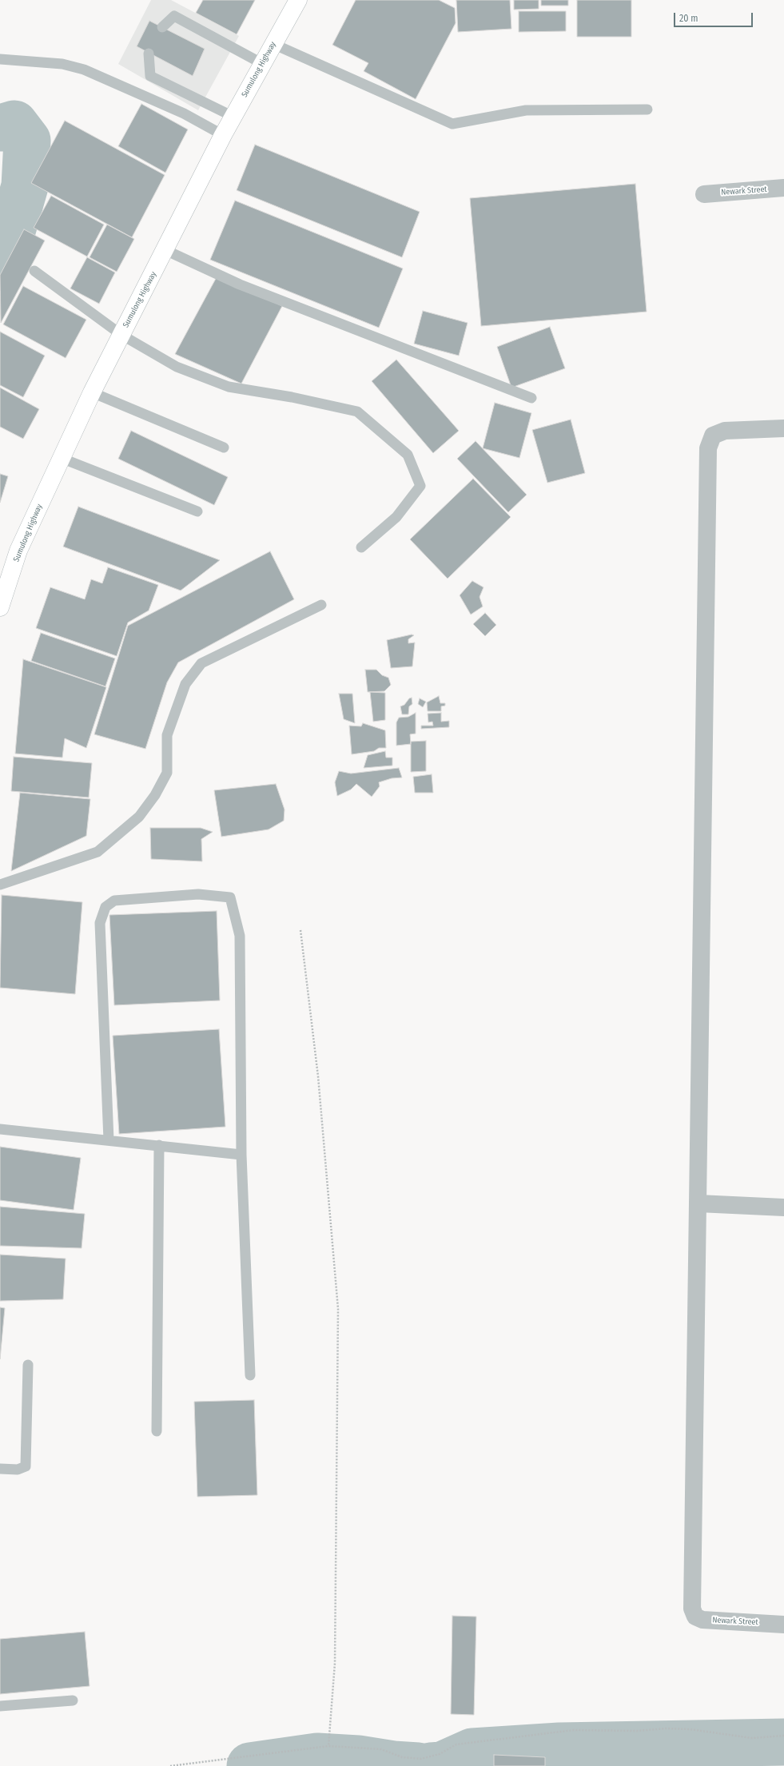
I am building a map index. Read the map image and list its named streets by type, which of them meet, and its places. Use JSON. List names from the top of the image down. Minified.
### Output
{"streets":{"main road":["Sumulong Highway"],"street":["Newark Street"]},"scale_bar":"20 m"}
